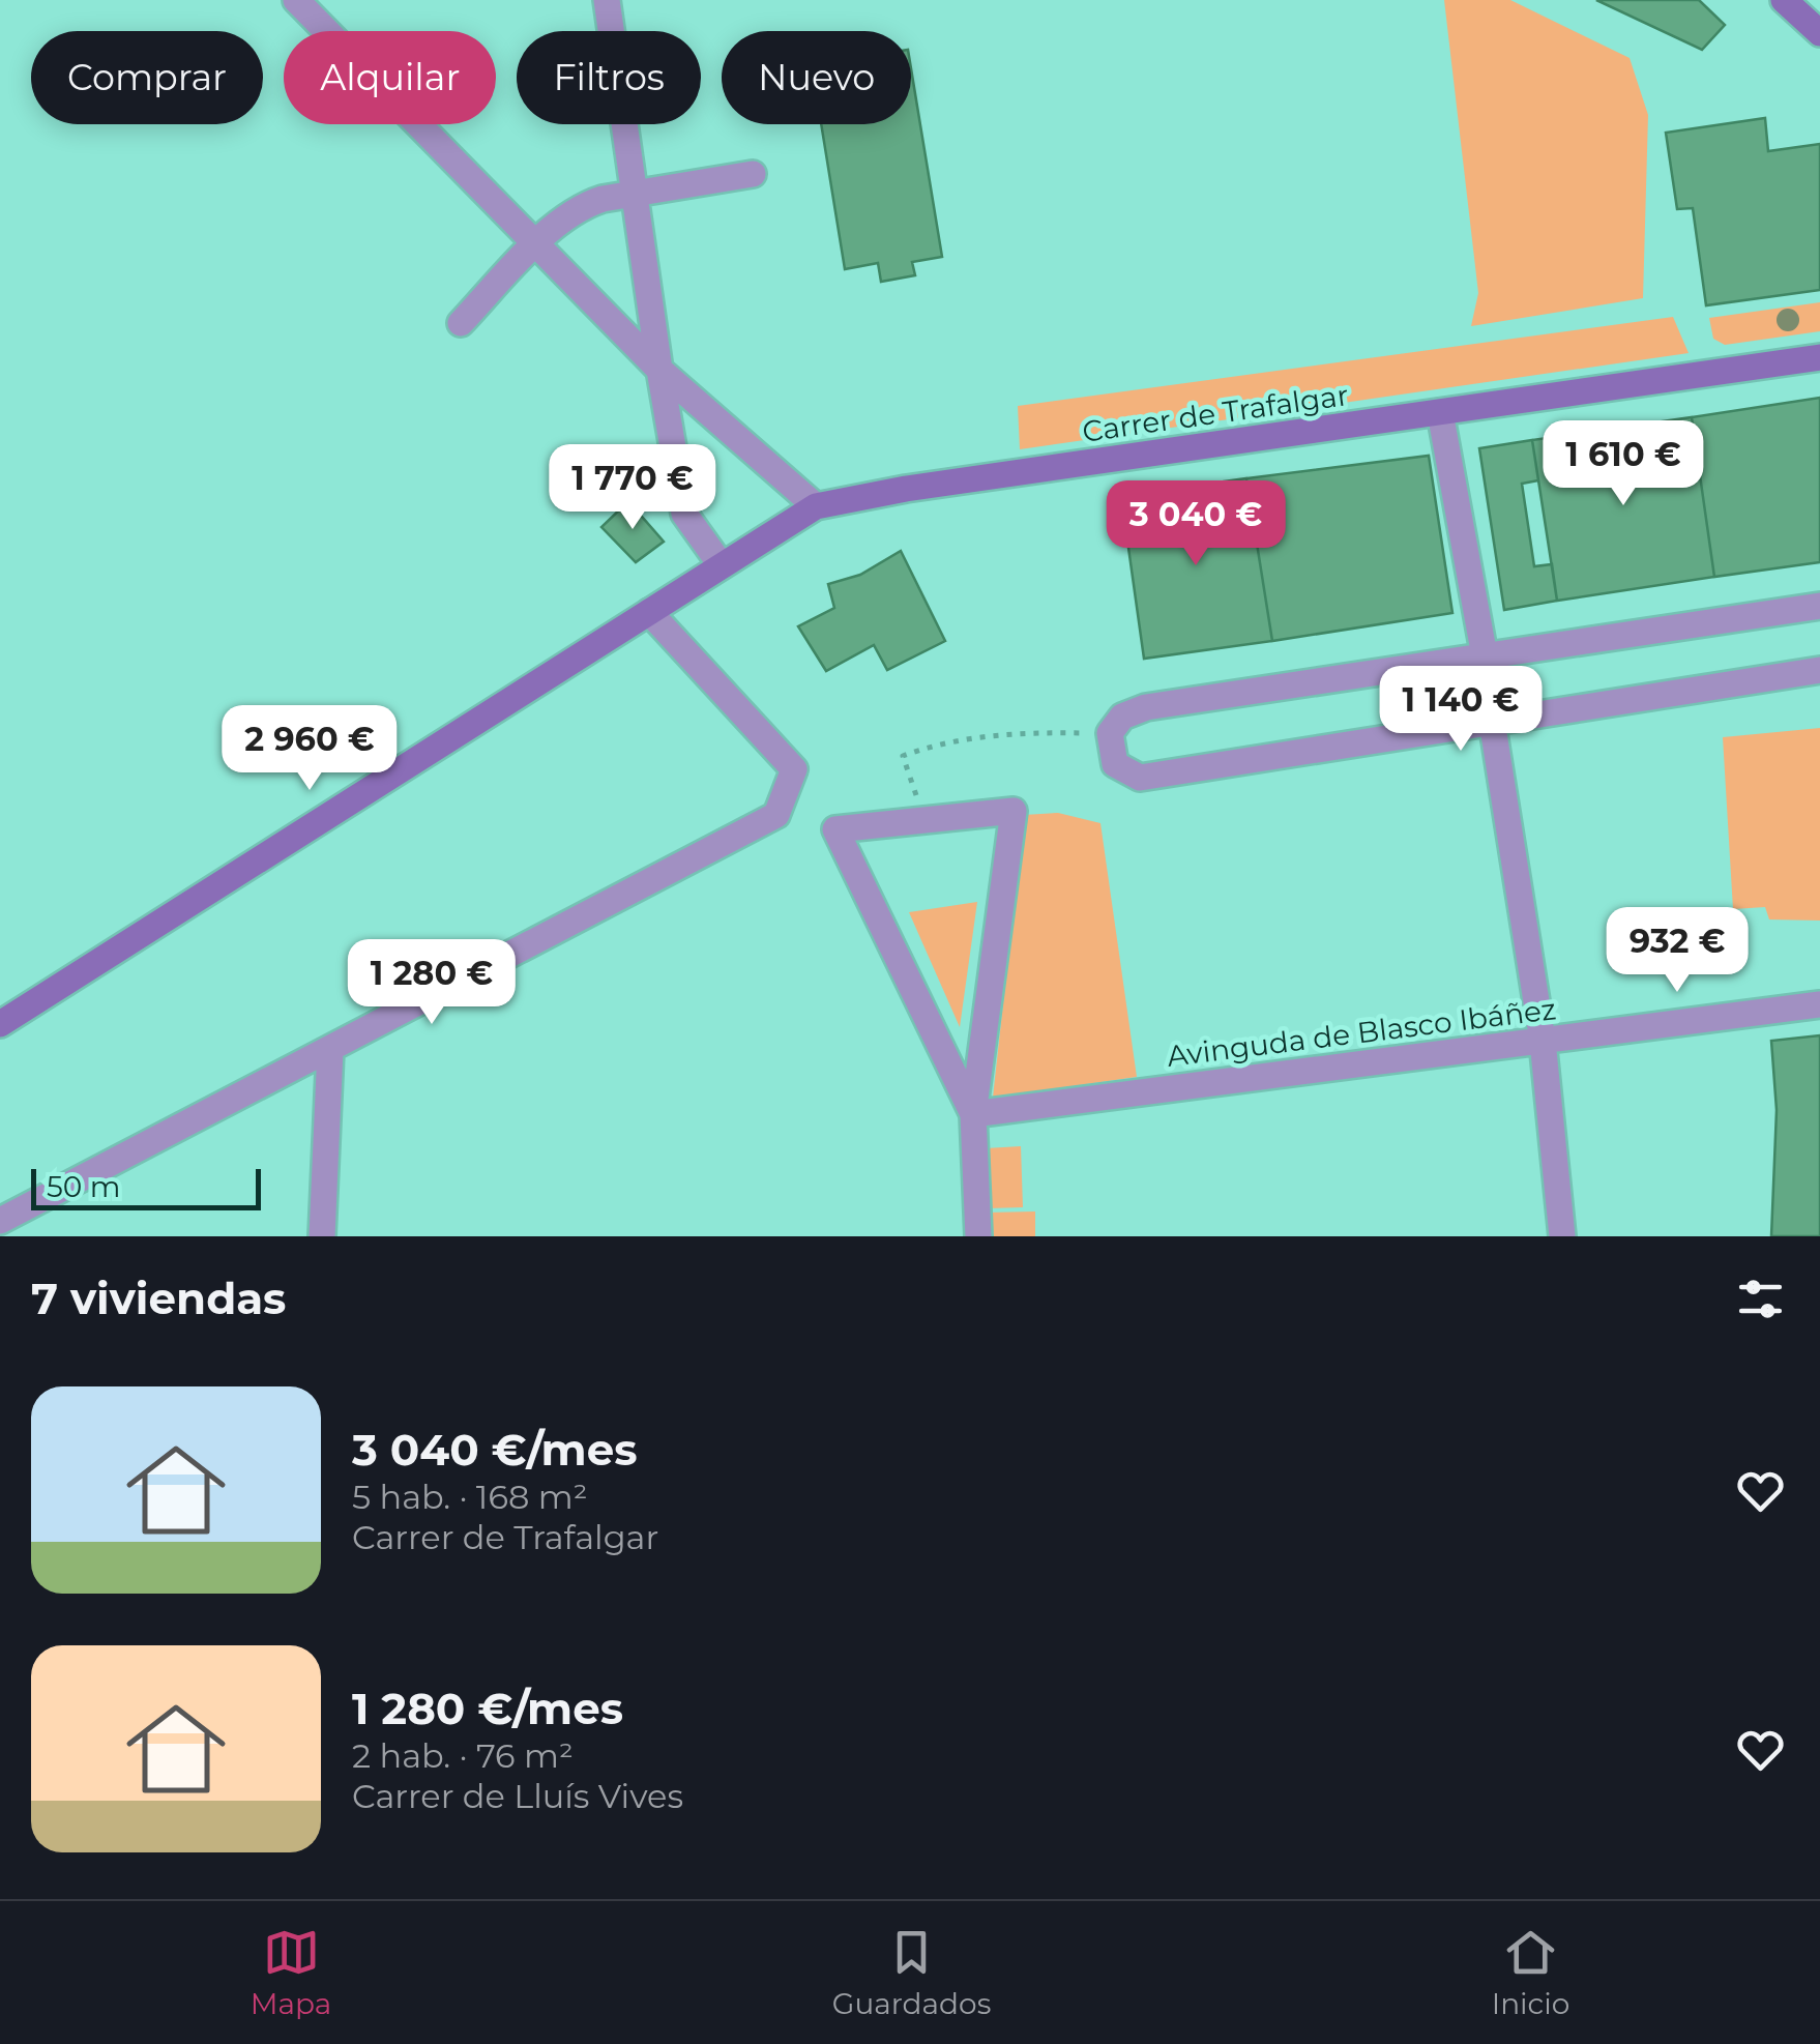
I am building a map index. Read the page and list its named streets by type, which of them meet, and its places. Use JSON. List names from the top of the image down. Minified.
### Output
{"streets":{"street":["Carrer de Trafalgar","Avinguda de Blasco Ibáñez"]},"scale_bar":"50 m","page":{"chip":["Comprar","Alquilar","Filtros","Nuevo"],"price":["1 610 €","1 770 €","3 040 €","1 140 €","2 960 €","932 €","1 280 €"],"scale":"50 m","heading":"7 viviendas","list":[{"name":"3 040 €/mes","note":"5 hab. · 168 m² · Carrer de Trafalgar"},{"name":"1 280 €/mes","note":"2 hab. · 76 m² · Carrer de Lluís Vives"}],"tabs":["Mapa","Guardados","Inicio"]}}
